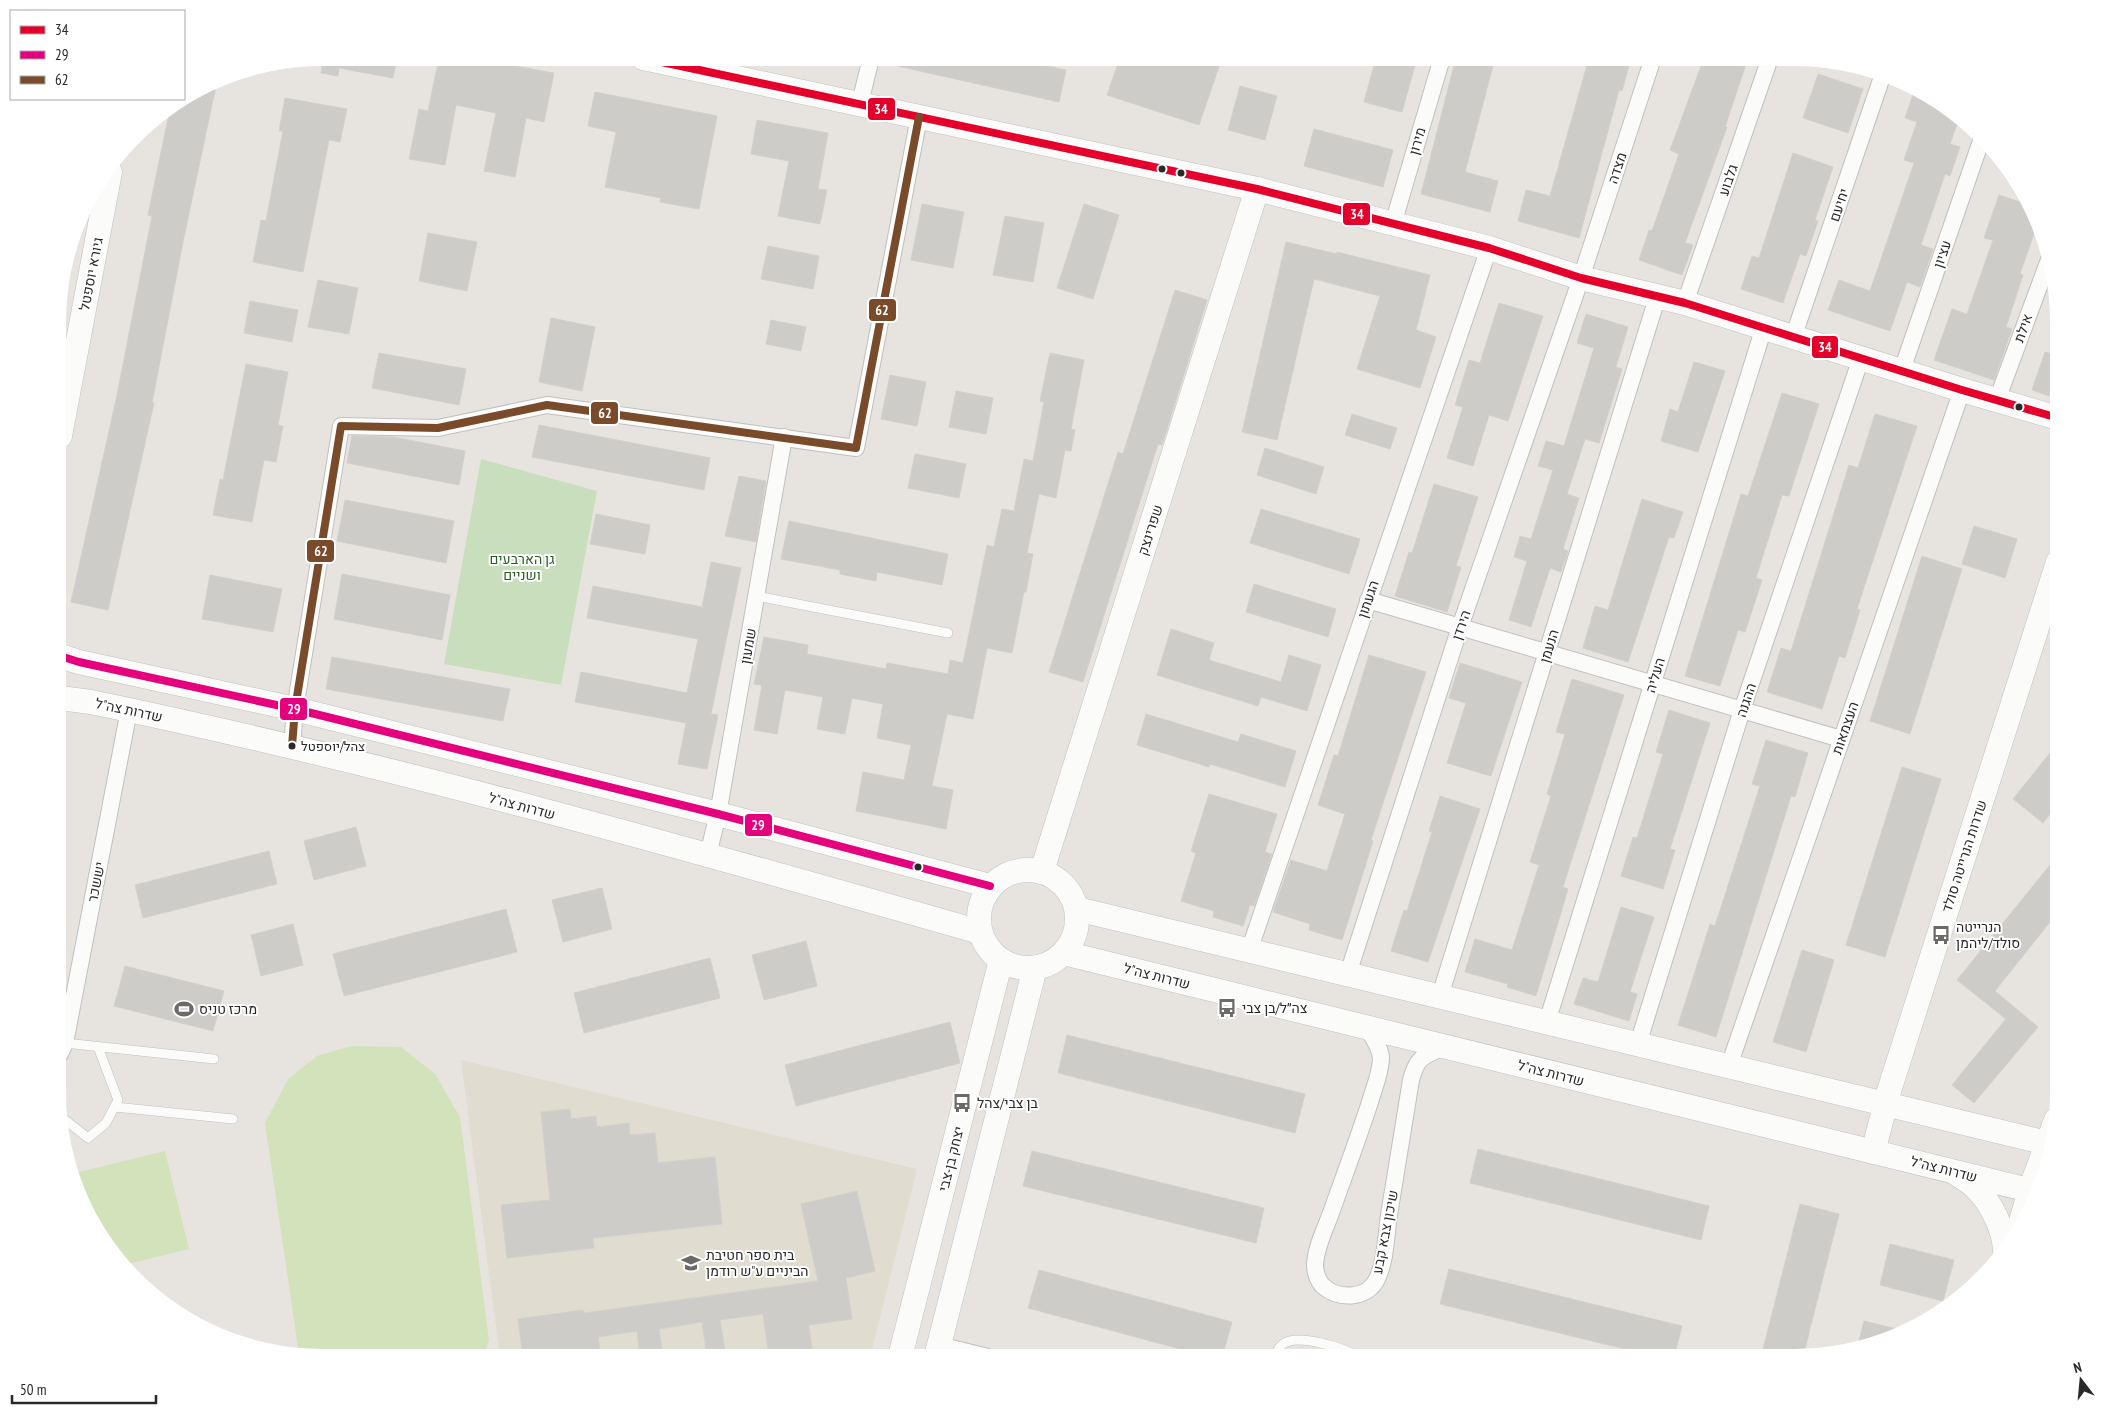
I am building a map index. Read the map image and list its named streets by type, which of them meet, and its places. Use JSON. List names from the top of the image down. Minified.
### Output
{"streets":{"street":["מירון","מצדה","גלבוע","יחיעם","עציון","גיורא יוספטל","אילת","שפרינצק","הגעתון","הירדן","שמעון","הנעמן","העליה","ההגנה","שדרות צה\"ל","העצמאות","שדרות הנרייטה סולד","יששכר","יצחק בן-צבי","שיכון צבא קבע"]},"crossings":[["מצדה","הירדן"],["שפרינצק","שדרות צה\"ל"],["שפרינצק","יצחק בן-צבי"],["שמעון","שדרות צה\"ל"],["שדרות צה\"ל","שדרות הנרייטה סולד"],["שדרות צה\"ל","יששכר"],["שדרות צה\"ל","יצחק בן-צבי"],["שדרות צה\"ל","שיכון צבא קבע"]],"parks":["גן הארבעים ושניים"],"places":{"other":["צהל/יוספטל"],"bus stop":["הנרייטה סולד/ליהמן","צה״ל/בן צבי","בן צבי/צהל"],"sports":["מרכז טניס"],"school or university":["בית ספר חטיבת הביניים ע\"ש רודמן"]},"lines":["transit line 34","transit line 62","transit line 29"],"legend":["34","29","62"],"scale_bar":"50 m","north":"top"}
